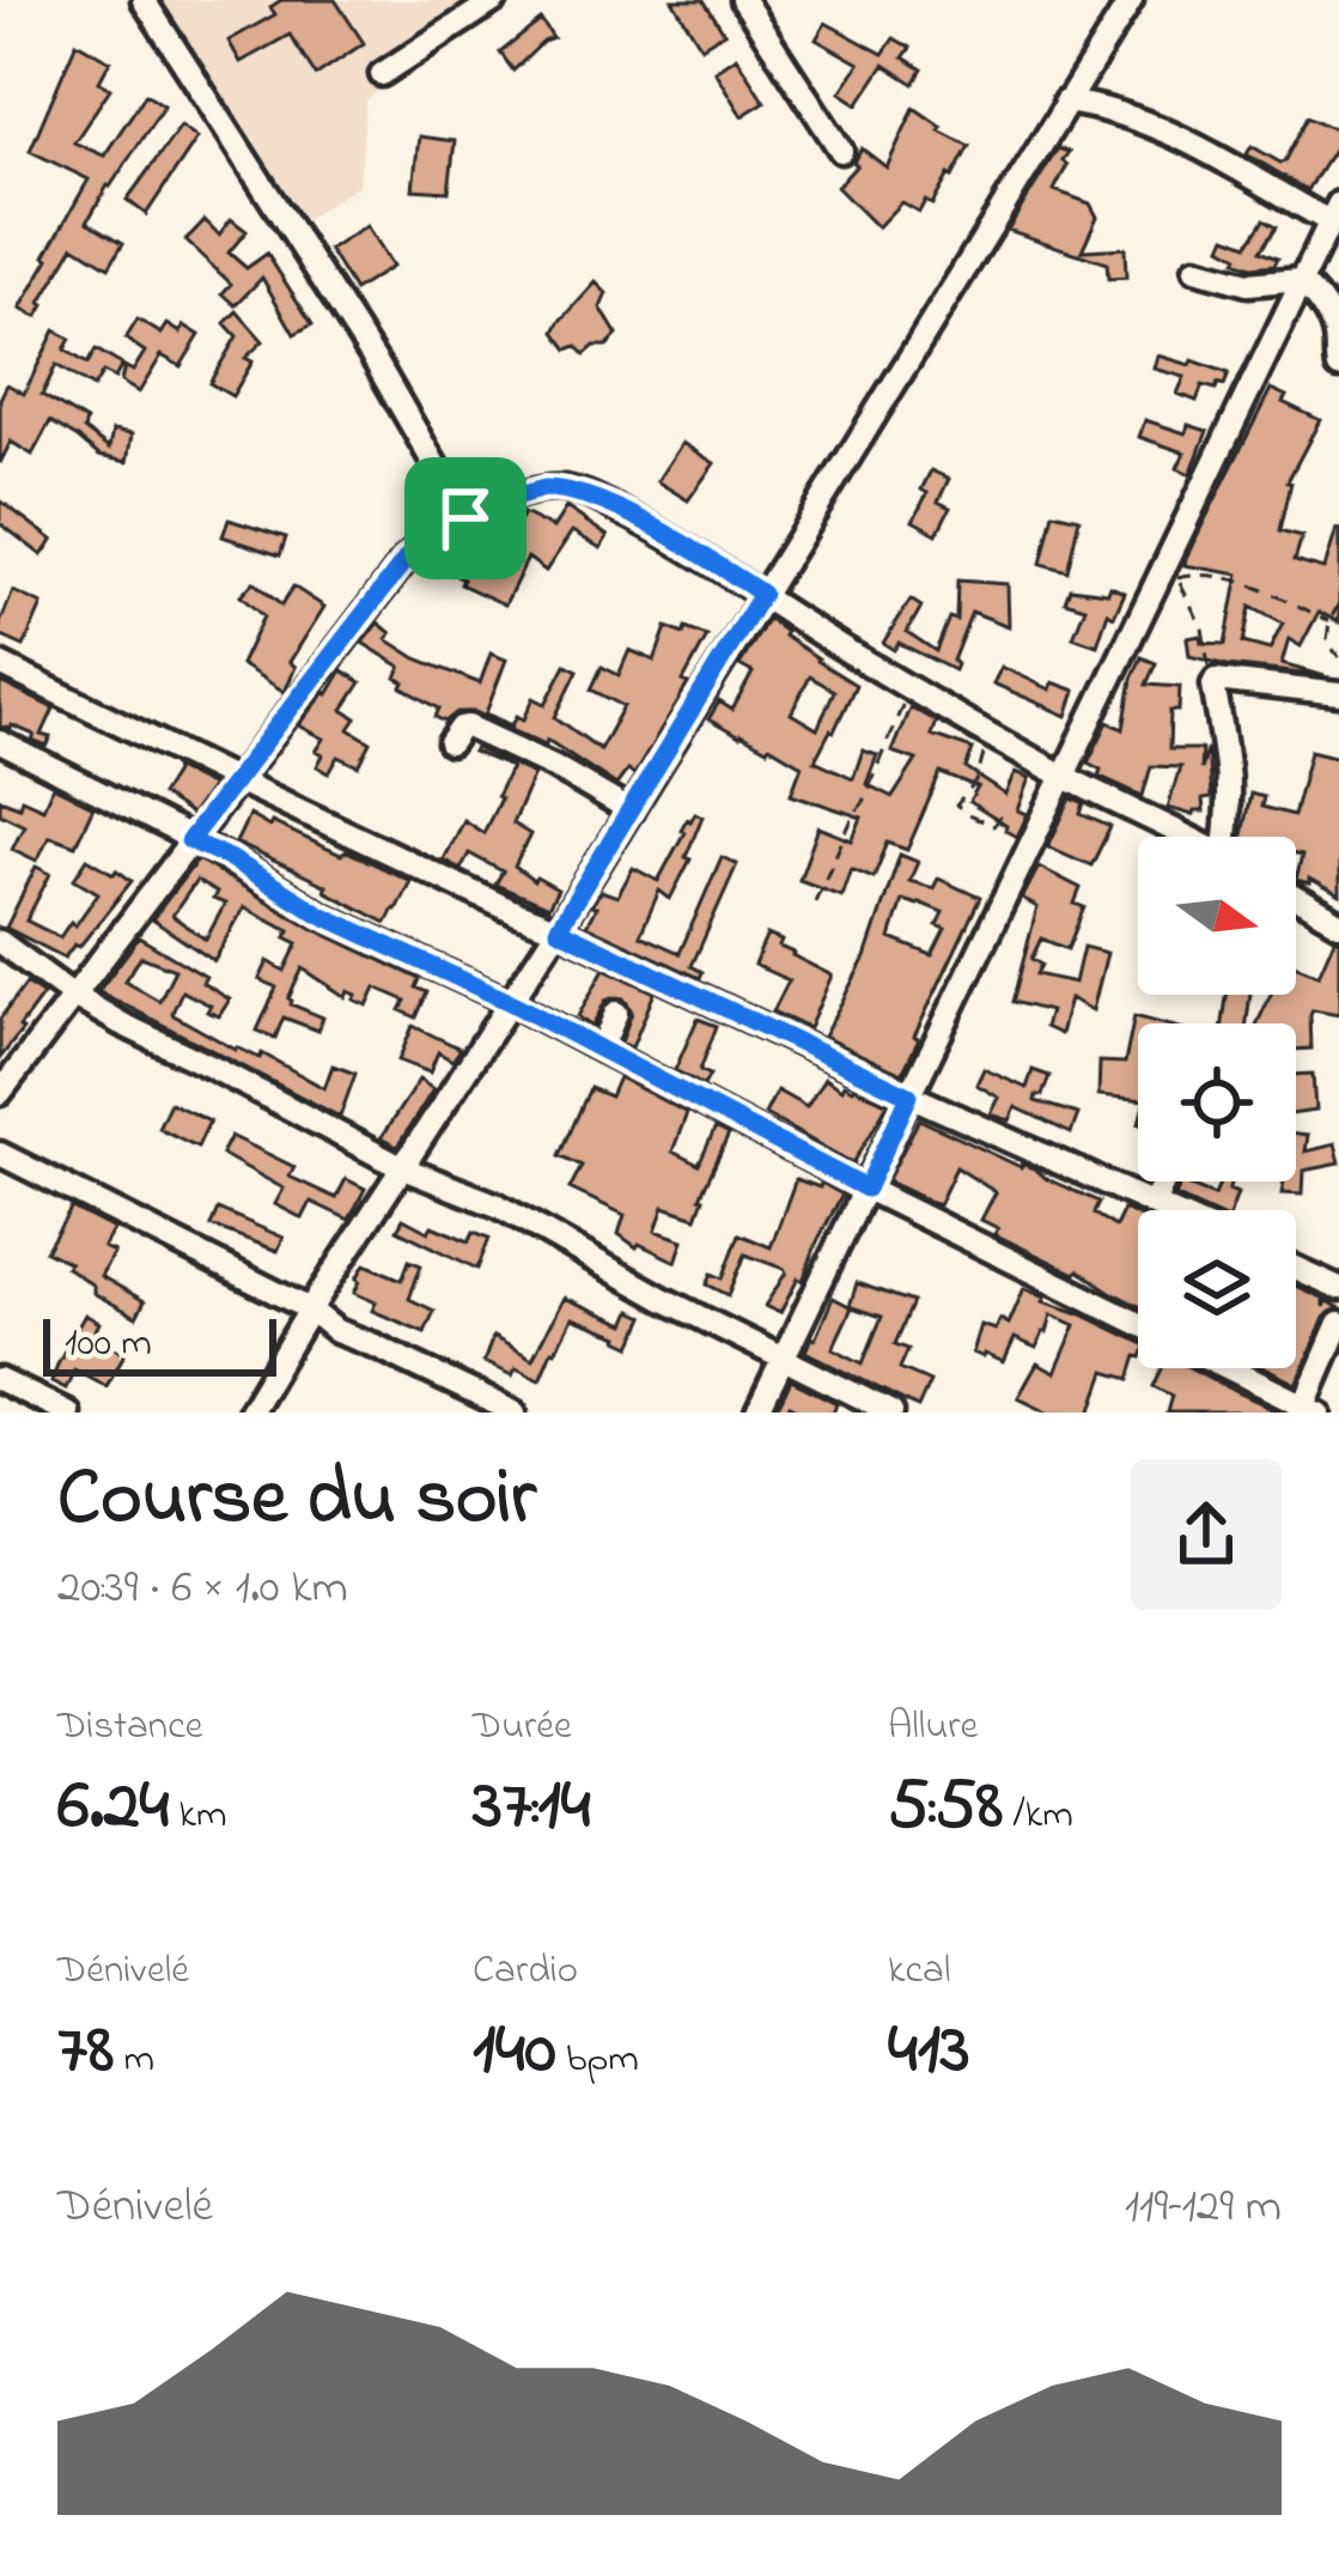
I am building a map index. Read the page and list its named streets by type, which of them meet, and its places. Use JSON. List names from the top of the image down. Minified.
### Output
{"scale_bar":"100 m","north":"right","page":{"scale":"100 m","heading":["Course du soir","20:39 · 6 × 1.0 km"],"stats":[["Distance","6.24 km"],["Durée","37:14"],["Allure","5:58 /km"],["Dénivelé","78 m"],["Cardio","140 bpm"],["kcal","413"]],"chart":["Dénivelé","119–129 m"]}}
